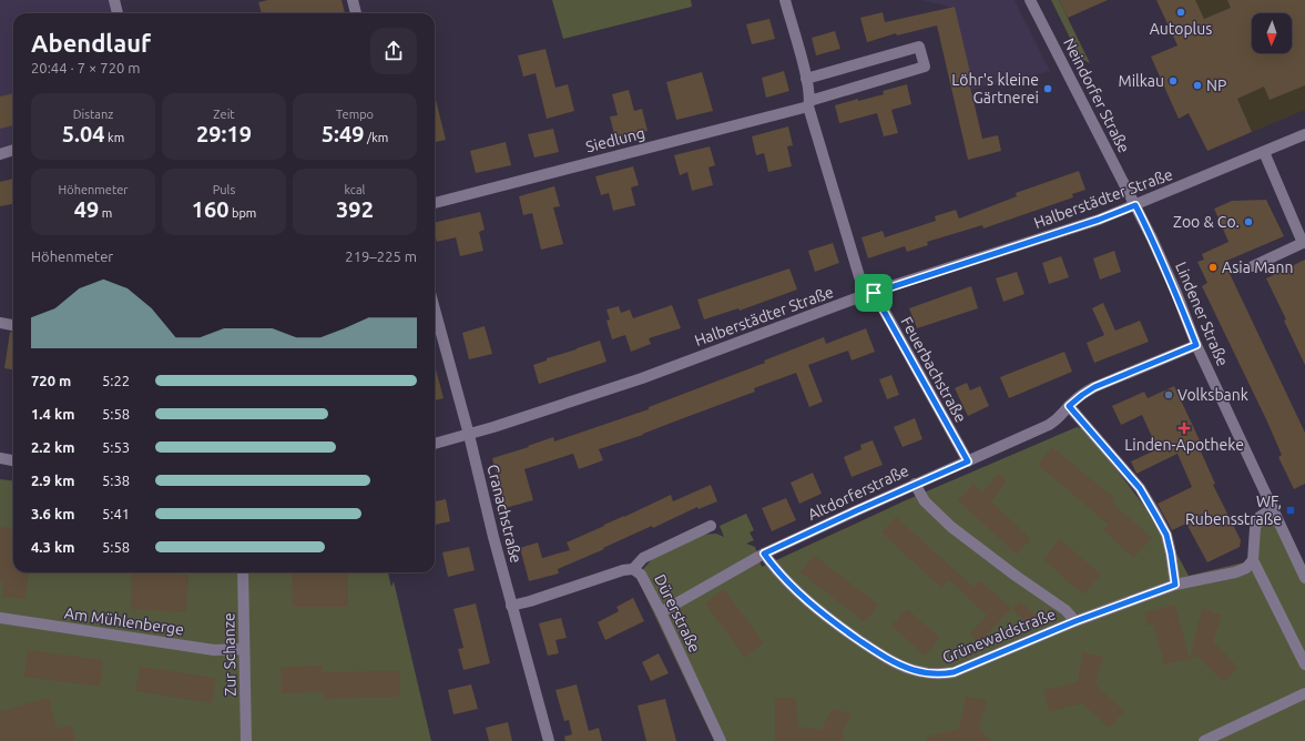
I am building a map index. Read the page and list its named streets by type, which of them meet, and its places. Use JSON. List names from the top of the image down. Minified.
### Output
{"streets":{"street":["Neindorfer Straße","Siedlung","Halberstädter Straße","Lindener Straße","Feuerbachstraße","Altdorferstraße","Cranachstraße","Dürerstraße","Am Mühlenberge","Grünewaldstraße","Zur Schanze"]},"crossings":[["Neindorfer Straße","Halberstädter Straße"],["Neindorfer Straße","Lindener Straße"],["Halberstädter Straße","Lindener Straße"],["Halberstädter Straße","Feuerbachstraße"],["Halberstädter Straße","Cranachstraße"],["Lindener Straße","Altdorferstraße"],["Feuerbachstraße","Altdorferstraße"],["Altdorferstraße","Dürerstraße"],["Altdorferstraße","Grünewaldstraße"],["Cranachstraße","Dürerstraße"],["Am Mühlenberge","Zur Schanze"]],"places":{"other":["Autoplus","Milkau","NP","Löhr's kleine Gärtnerei","Zoo & Co.","Asia Mann","Volksbank"],"health":["Linden-Apotheke"],"transit":["WF, Rubensstraße"]},"north":"bottom","page":{"heading":["Abendlauf","20:44 · 7 × 720 m"],"stats":[["Distanz","5.04 km"],["Zeit","29:19"],["Tempo","5:49 /km"],["Höhenmeter","49 m"],["Puls","160 bpm"],["kcal","392"]],"chart":["Höhenmeter","219–225 m"],"list":[{"name":"720 m","note":"5:22"},{"name":"1.4 km","note":"5:58"},{"name":"2.2 km","note":"5:53"},{"name":"2.9 km","note":"5:38"},{"name":"3.6 km","note":"5:41"},{"name":"4.3 km","note":"5:58"}]}}
